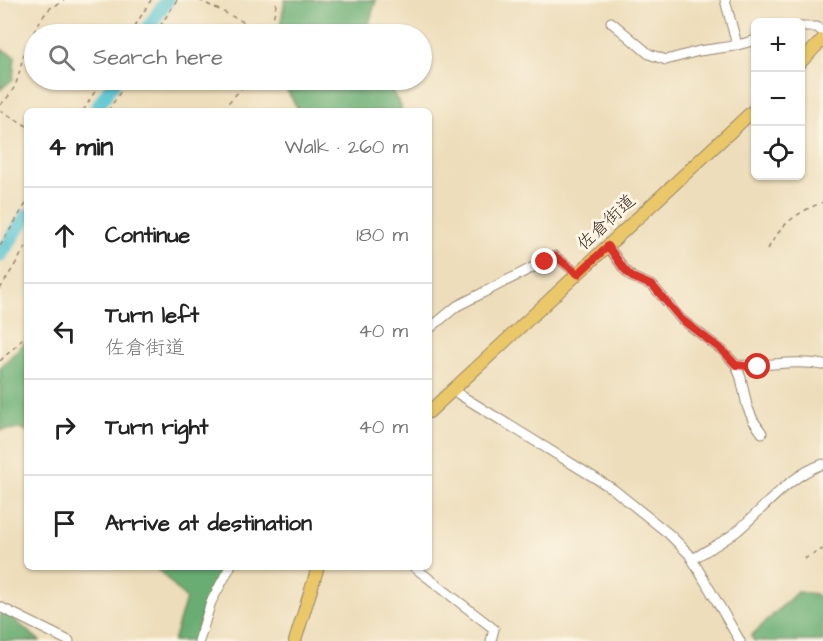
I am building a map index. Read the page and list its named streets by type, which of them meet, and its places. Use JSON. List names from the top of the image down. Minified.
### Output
{"streets":{"main road":["佐倉街道"]},"page":{"map_buttons":["+","−"],"search":"Search here","heading":["4 min","Walk · 260 m"],"list":[["Continue","180 m"],["Turn left","佐倉街道","40 m"],["Turn right","40 m"],"Arrive at destination"]}}
